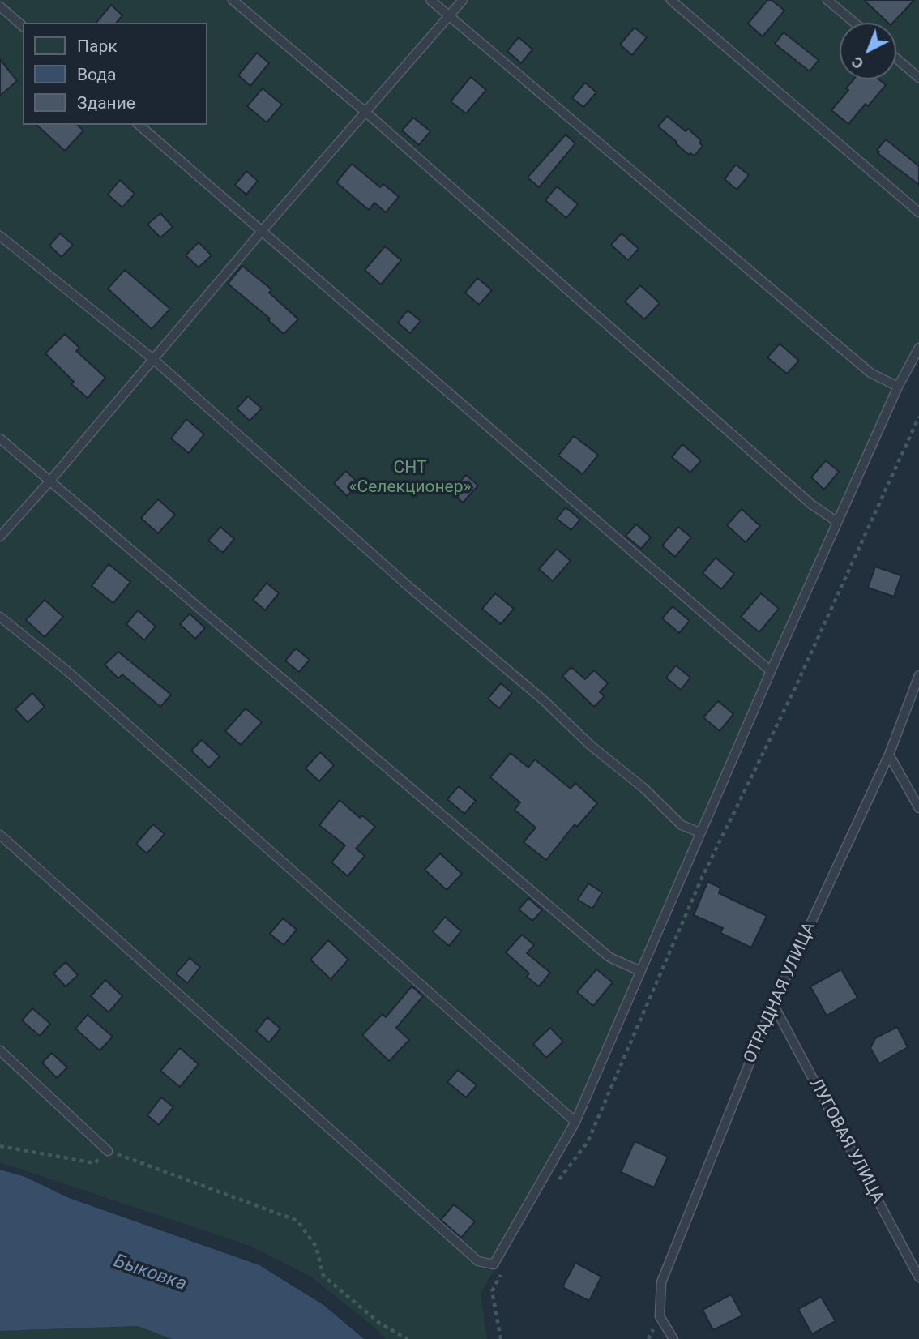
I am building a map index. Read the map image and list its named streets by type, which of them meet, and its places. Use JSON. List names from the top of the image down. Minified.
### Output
{"streets":{"lane":["ОТРАДНАЯ УЛИЦА","ЛУГОВАЯ УЛИЦА"]},"crossings":[["ОТРАДНАЯ УЛИЦА","ЛУГОВАЯ УЛИЦА"]],"water":["Быковка"],"parks":["СНТ «Селекционер»"],"legend":["Парк","Вода","Здание"],"north":"bottom left"}
